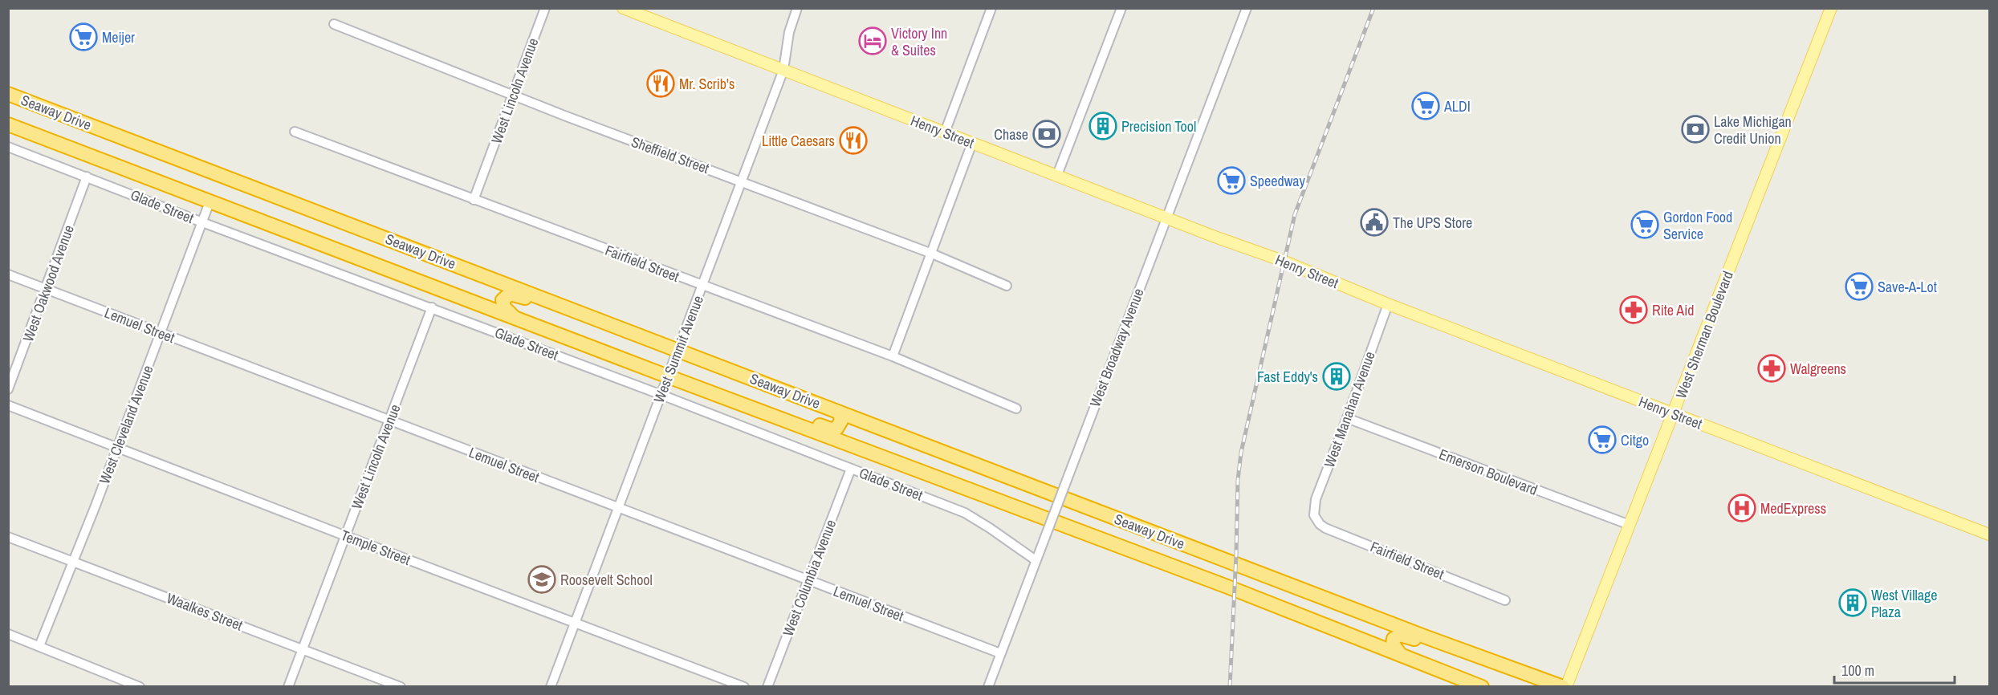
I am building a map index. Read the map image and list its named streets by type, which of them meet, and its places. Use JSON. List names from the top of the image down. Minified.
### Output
{"streets":{"highway":["Seaway Drive"],"main road":["Henry Street","West Sherman Boulevard"],"street":["West Lincoln Avenue","Sheffield Street","Glade Street","Fairfield Street","West Oakwood Avenue","Lemuel Street","West Broadway Avenue","West Summit Avenue","West Manahan Avenue","West Cleveland Avenue","Emerson Boulevard","Temple Street","West Columbia Avenue","Waalkes Street"]},"crossings":[["West Lincoln Avenue","Sheffield Street"],["West Lincoln Avenue","Glade Street"],["West Lincoln Avenue","Fairfield Street"],["West Lincoln Avenue","Lemuel Street"],["West Lincoln Avenue","Temple Street"],["West Lincoln Avenue","Waalkes Street"],["Seaway Drive","West Sherman Boulevard"],["Seaway Drive","West Summit Avenue"],["Seaway Drive","West Cleveland Avenue"],["Henry Street","West Sherman Boulevard"],["Henry Street","West Broadway Avenue"],["Henry Street","West Summit Avenue"],["Henry Street","West Manahan Avenue"],["Sheffield Street","West Summit Avenue"],["Glade Street","West Oakwood Avenue"],["Glade Street","West Broadway Avenue"],["Glade Street","West Summit Avenue"],["Glade Street","West Cleveland Avenue"],["Glade Street","West Columbia Avenue"],["Fairfield Street","West Summit Avenue"],["Fairfield Street","West Manahan Avenue"],["West Oakwood Avenue","Lemuel Street"],["Lemuel Street","West Broadway Avenue"],["Lemuel Street","West Summit Avenue"],["Lemuel Street","West Cleveland Avenue"],["Lemuel Street","West Columbia Avenue"],["West Sherman Boulevard","Emerson Boulevard"],["West Summit Avenue","Temple Street"],["West Manahan Avenue","Emerson Boulevard"],["West Cleveland Avenue","Temple Street"],["West Cleveland Avenue","Waalkes Street"]],"places":{"supermarket":["Meijer","ALDI","Speedway","Gordon Food Service","Save-A-Lot","Citgo"],"hotel":["Victory Inn & Suites"],"restaurant":["Mr. Scrib's","Little Caesars"],"building":["Precision Tool","Fast Eddy's","West Village Plaza"],"bank":["Lake Michigan Credit Union","Chase"],"public building":["The UPS Store"],"pharmacy":["Rite Aid","Walgreens"],"hospital":["MedExpress"],"school or university":["Roosevelt School"]},"scale_bar":"100 m"}
